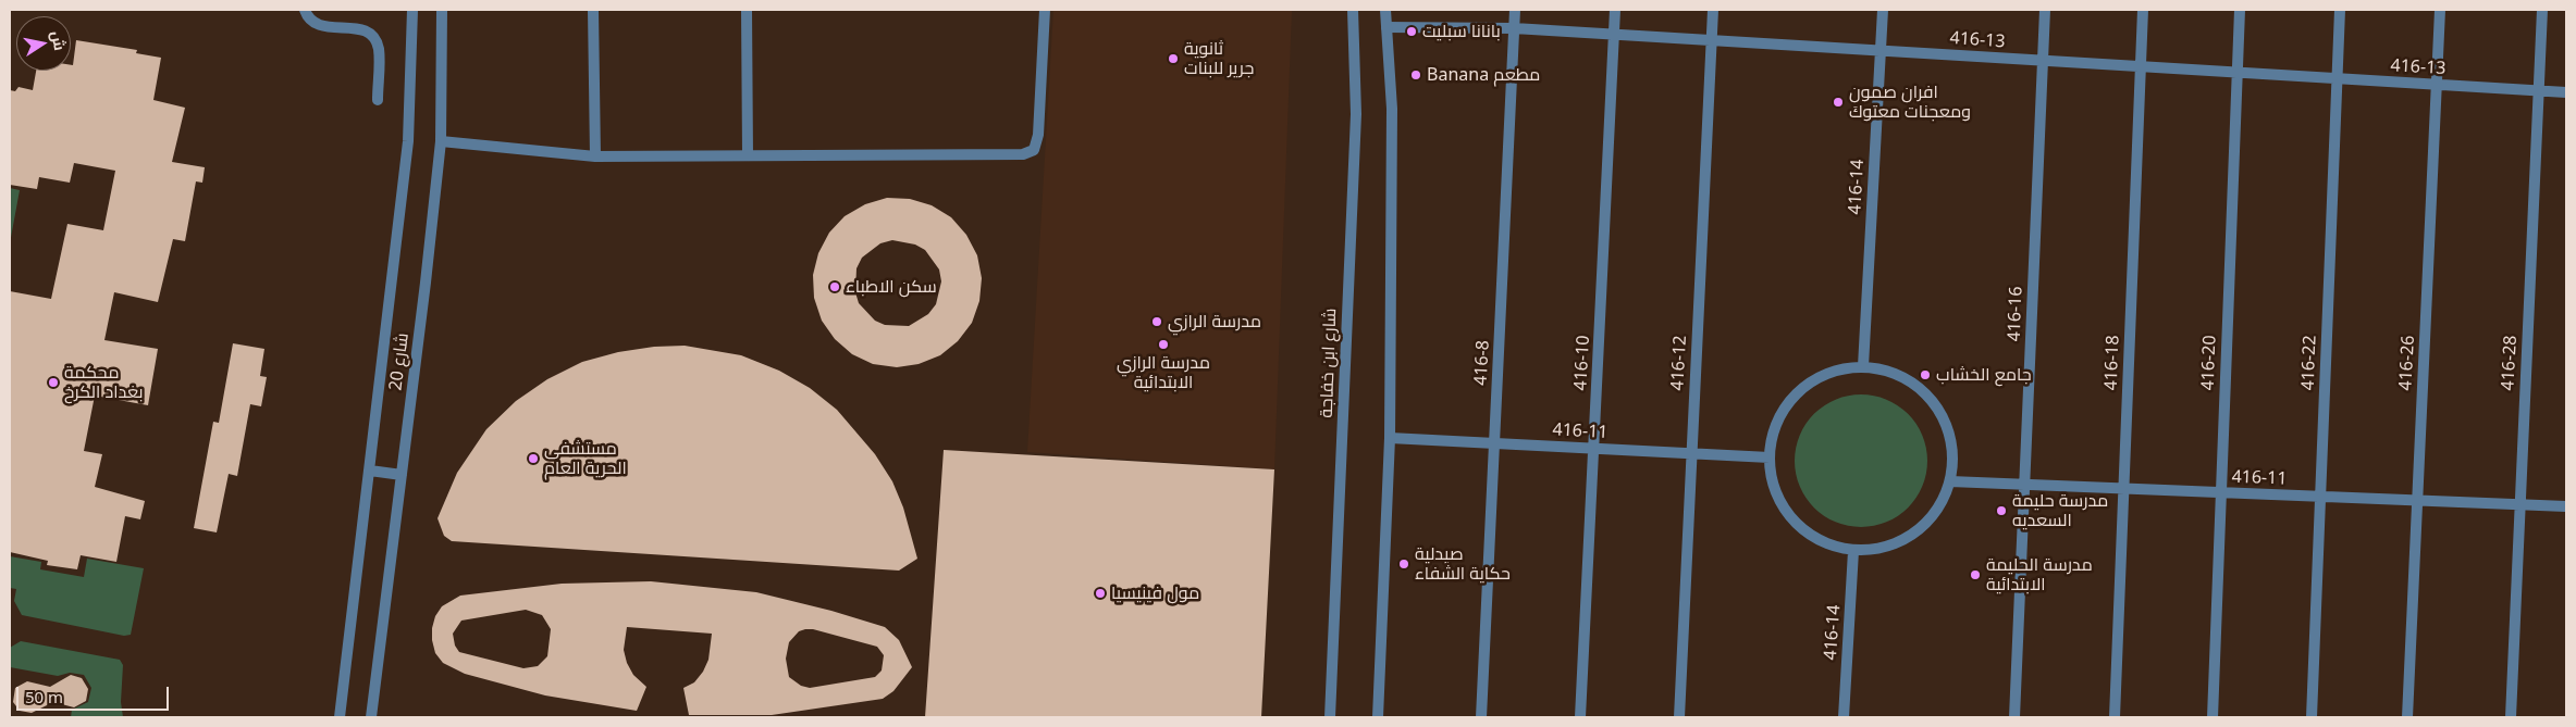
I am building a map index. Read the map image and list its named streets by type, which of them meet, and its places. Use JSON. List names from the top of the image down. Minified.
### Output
{"streets":{"street":["416-13","416-14","416-16","شارع 20","شارع ابن خفاجة","416-8","416-10","416-12","416-18","416-20","416-22","416-26","416-28","416-11"]},"crossings":[["416-13","416-14"],["416-13","416-16"],["416-13","416-8"],["416-13","416-10"],["416-13","416-12"],["416-13","416-18"],["416-13","416-20"],["416-13","416-22"],["416-13","416-26"],["416-13","416-28"],["416-14","416-11"],["416-16","416-11"],["416-8","416-11"],["416-10","416-11"],["416-12","416-11"],["416-18","416-11"],["416-20","416-11"],["416-22","416-11"],["416-26","416-11"],["416-28","416-11"]],"places":["بانانا سبليت","ثانوية جرير للبنات","Banana مطعم","افران صمون ومعجنات معتوكَ","سكن الاطباء","مدرسة الرازي","مدرسة الرازي الابتدائية","جامع الخشاب","محكمة بغداد الكرخ","مستشفى الحرية العام","مدرسة حليمة السعديه","صيدلية حكاية الشفاء","مدرسة الحليمة الابتدائية","مول فينيسيا"],"scale_bar":"50 m","north":"right"}
